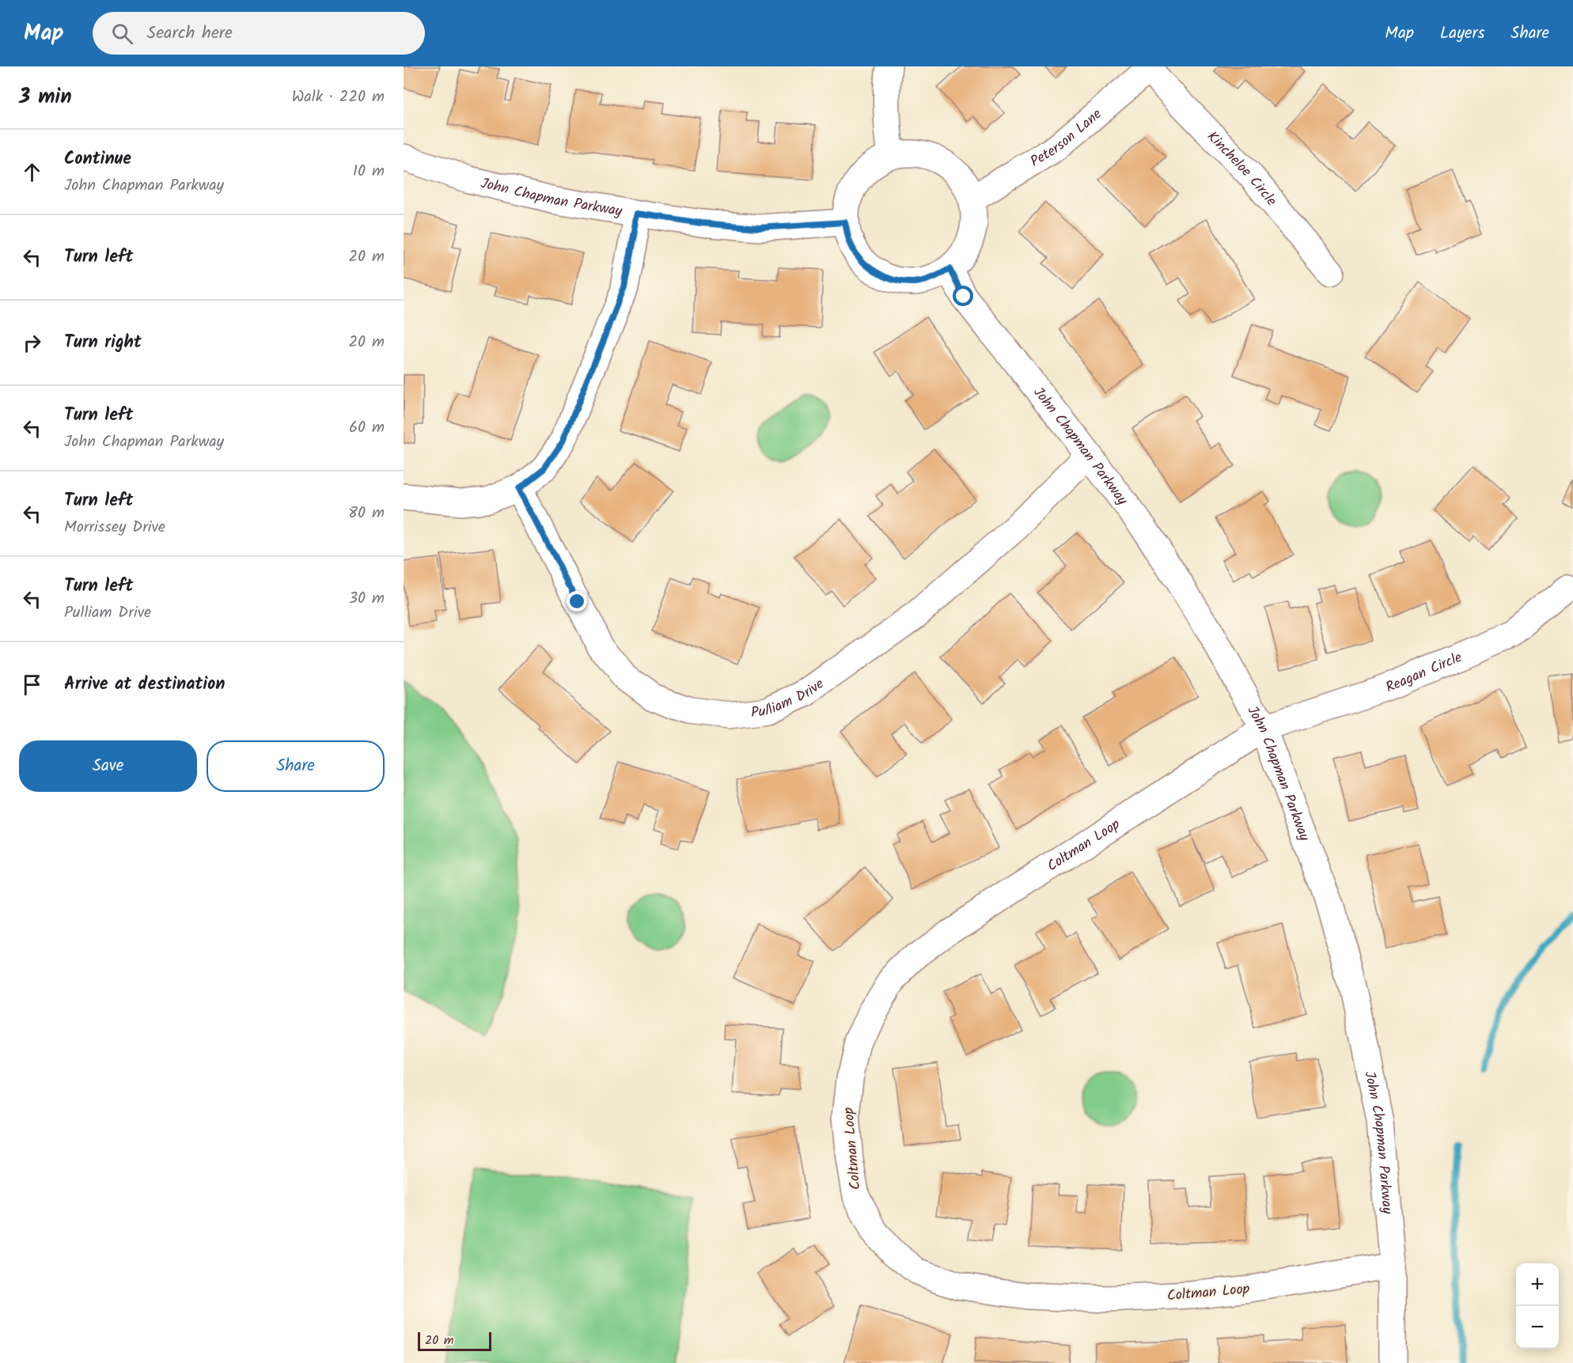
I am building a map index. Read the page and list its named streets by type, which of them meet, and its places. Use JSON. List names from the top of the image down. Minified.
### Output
{"streets":{"street":["Peterson Lane","Kincheloe Circle","John Chapman Parkway","Reagan Circle","Pulliam Drive","Coltman Loop"]},"crossings":[["Peterson Lane","Kincheloe Circle"],["Peterson Lane","John Chapman Parkway"],["John Chapman Parkway","Reagan Circle"],["John Chapman Parkway","Pulliam Drive"],["John Chapman Parkway","Coltman Loop"],["Reagan Circle","Coltman Loop"]],"scale_bar":"20 m","page":{"header":"Map","search":"Search here","nav":["Map","Layers","Share"],"heading":["3 min","Walk · 220 m"],"list":[["Continue","John Chapman Parkway","10 m"],["Turn left","20 m"],["Turn right","20 m"],["Turn left","John Chapman Parkway","60 m"],["Turn left","Morrissey Drive","80 m"],["Turn left","Pulliam Drive","30 m"],"Arrive at destination"],"buttons":["Save","Share"],"map_buttons":["+","−"],"scale":"20 m"}}
